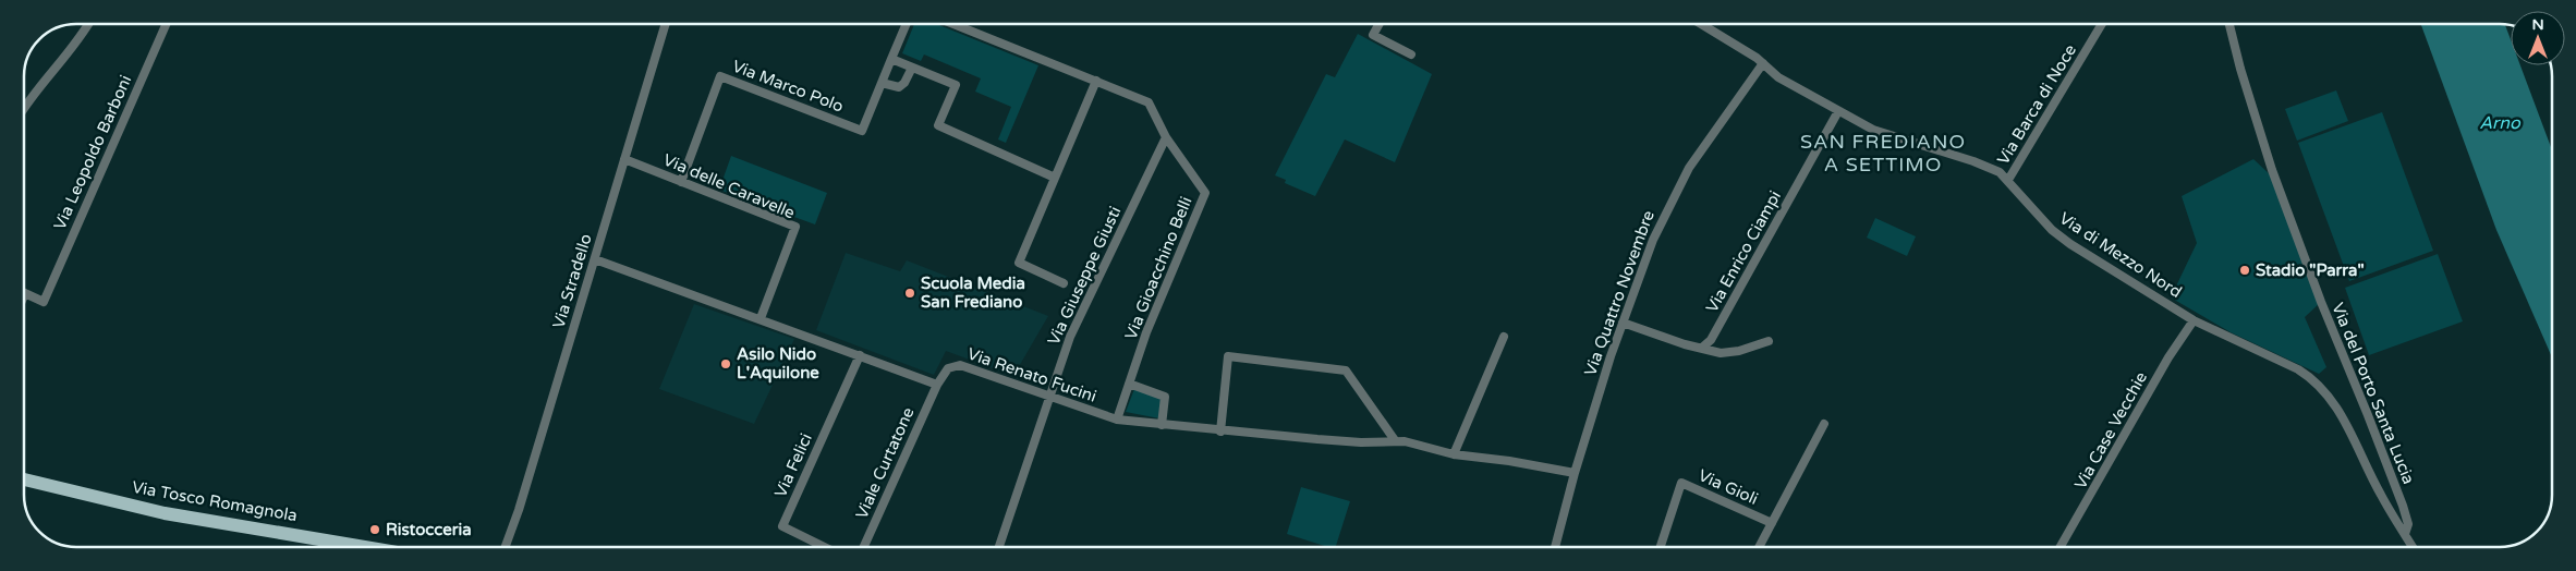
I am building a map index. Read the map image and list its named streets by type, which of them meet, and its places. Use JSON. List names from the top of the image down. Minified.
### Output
{"streets":{"main road":["Via Tosco Romagnola"],"street":["Via Marco Polo","Via Barca di Noce","Via Leopoldo Barboni","Via delle Caravelle","Via Enrico Ciampi","Via di Mezzo Nord","Via Gioacchino Belli","Via Giuseppe Giusti","Via Stradello","Via Quattro Novembre","Via Renato Fucini","Via del Porto Santa Lucia","Via Case Vecchie","Viale Curtatone","Via Felici","Via Gioli"]},"crossings":[["Via Marco Polo","Via delle Caravelle"],["Via Barca di Noce","Via di Mezzo Nord"],["Via delle Caravelle","Via Stradello"],["Via Enrico Ciampi","Via di Mezzo Nord"],["Via di Mezzo Nord","Via Quattro Novembre"],["Via di Mezzo Nord","Via del Porto Santa Lucia"],["Via di Mezzo Nord","Via Case Vecchie"],["Via Gioacchino Belli","Via Giuseppe Giusti"],["Via Gioacchino Belli","Via Renato Fucini"],["Via Giuseppe Giusti","Via Renato Fucini"],["Via Quattro Novembre","Via Renato Fucini"],["Via Renato Fucini","Viale Curtatone"]],"districts":["SAN FREDIANO A SETTIMO"],"water":["Arno"],"places":["Stadio \"Parra\"","Scuola Media San Frediano","Asilo Nido L'Aquilone","Ristocceria"],"north":"top"}
